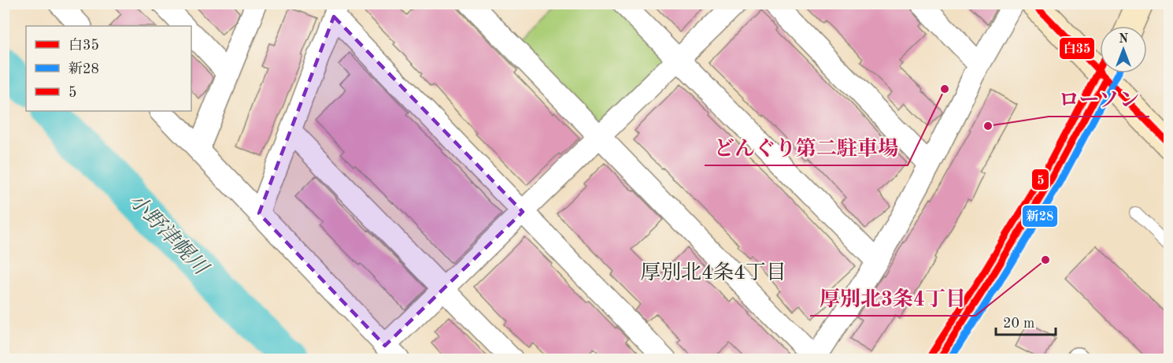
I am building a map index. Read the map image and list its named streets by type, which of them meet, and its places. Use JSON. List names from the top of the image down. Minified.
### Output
{"districts":["厚別北4条4丁目"],"water":["小野津幌川"],"places":["どんぐり第二駐車場","ローソン","厚別北3条4丁目"],"lines":["transit line 白35","transit line 5","transit line 新28"],"legend":["白35","新28","5"],"scale_bar":"20 m","north":"top"}
